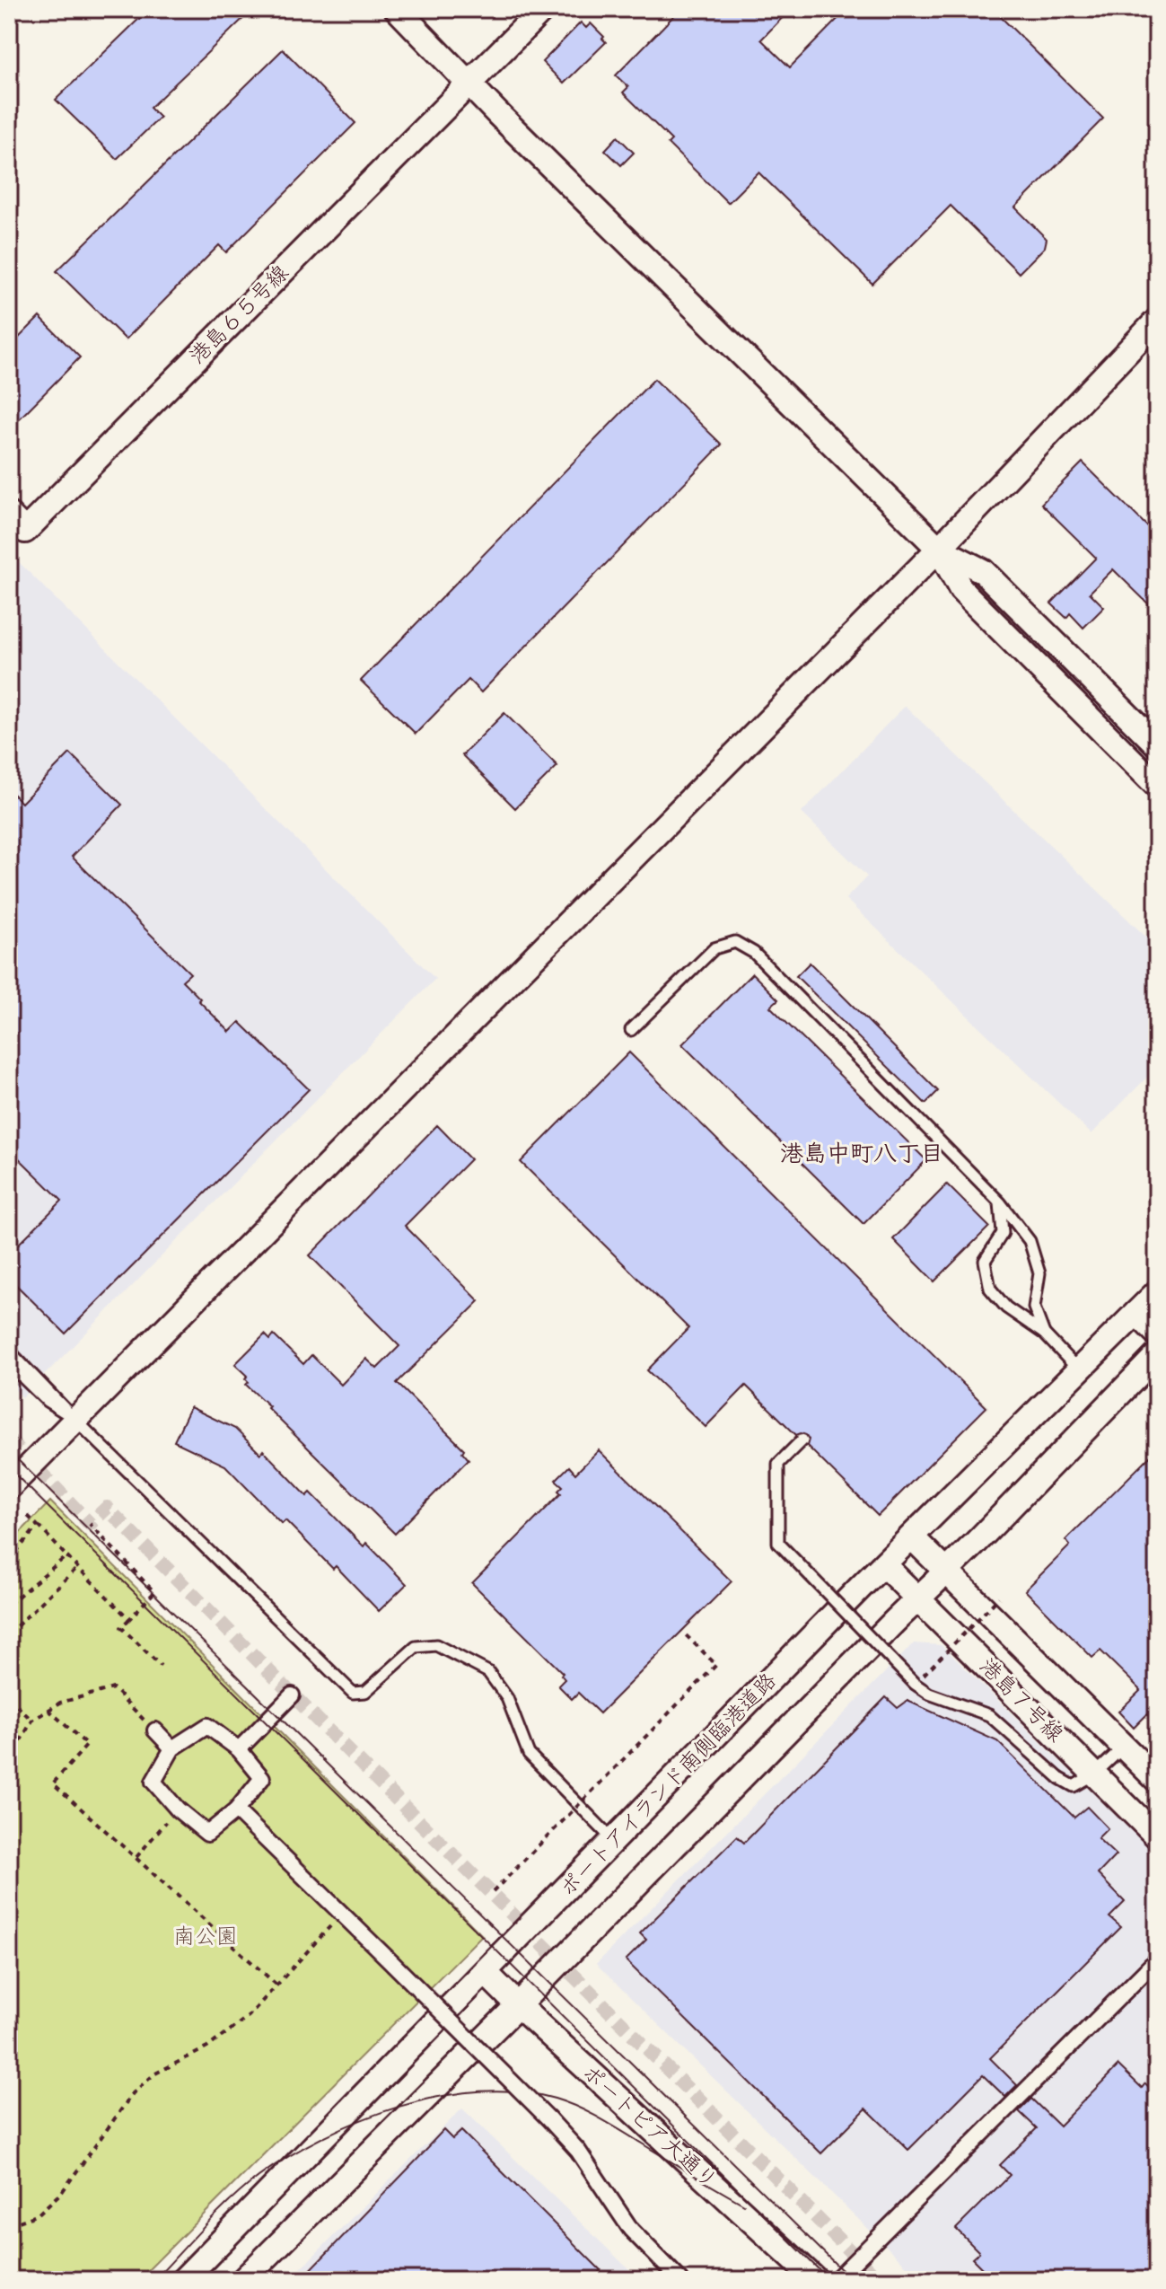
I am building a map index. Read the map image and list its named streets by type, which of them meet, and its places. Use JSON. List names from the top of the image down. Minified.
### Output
{"streets":{"street":["港島６５号線","港島７号線","ポートアイランド南側臨港道路","ポートピア大通り"]},"crossings":[["港島７号線","ポートアイランド南側臨港道路"],["ポートアイランド南側臨港道路","ポートピア大通り"]],"districts":["港島中町八丁目"],"parks":["南公園"]}
